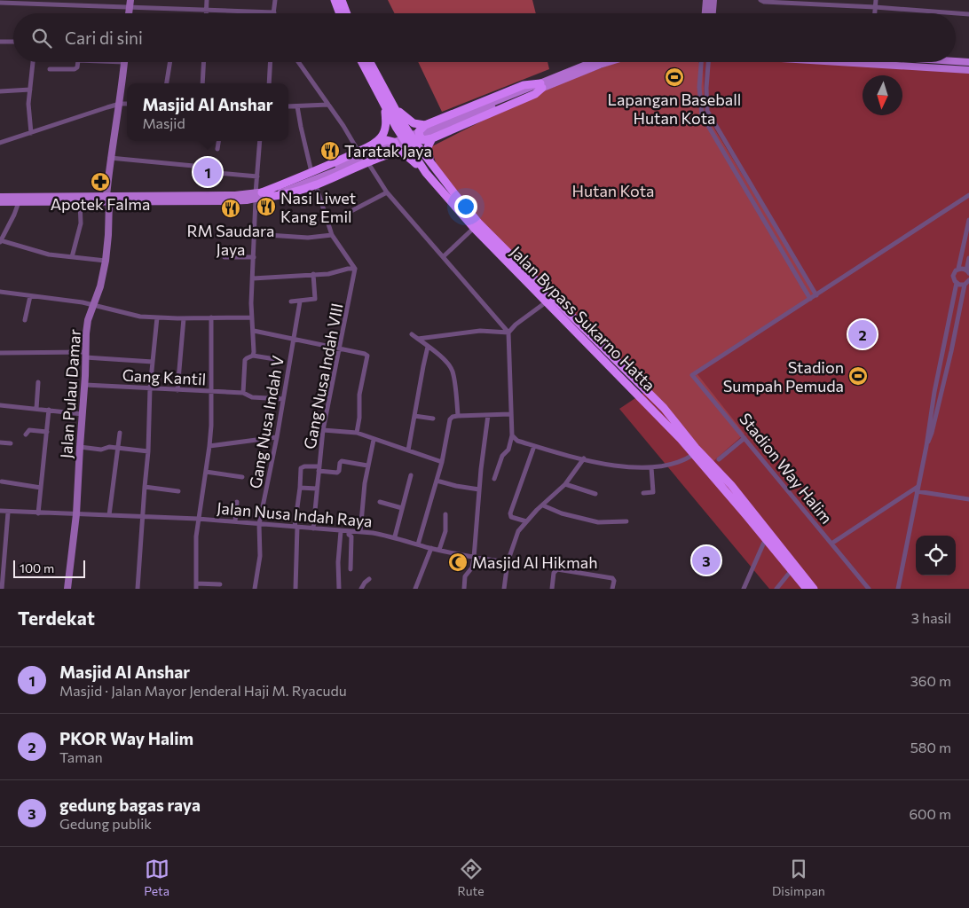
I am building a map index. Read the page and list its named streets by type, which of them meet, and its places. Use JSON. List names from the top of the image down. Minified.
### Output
{"streets":{"highway":["Jalan Bypass Sukarno Hatta"],"street":["Gang Nusa Indah VIII","Gang Kantil","Jalan Pulau Damar","Gang Nusa Indah V","Stadion Way Halim","Jalan Nusa Indah Raya"]},"crossings":[["Gang Nusa Indah VIII","Jalan Nusa Indah Raya"],["Gang Kantil","Jalan Pulau Damar"],["Gang Kantil","Gang Nusa Indah V"],["Jalan Pulau Damar","Jalan Nusa Indah Raya"],["Gang Nusa Indah V","Jalan Nusa Indah Raya"]],"parks":["Hutan Kota"],"places":{"sports":["Lapangan Baseball Hutan Kota","Stadion Sumpah Pemuda"],"restaurant":["Taratak Jaya","Nasi Liwet Kang Emil","RM Saudara Jaya"],"pharmacy":["Apotek Falma"],"mosque":["Masjid Al Hikmah"]},"scale_bar":"100 m","north":"bottom","page":{"search":"Cari di sini","popup":["Masjid Al Anshar","Masjid"],"pins":["1","2","3"],"scale":"100 m","heading":["Terdekat","3 hasil"],"list":[{"mark":"1","name":"Masjid Al Anshar","note":"Masjid · Jalan Mayor Jenderal Haji M. Ryacudu","value":"360 m"},{"mark":"2","name":"PKOR Way Halim","note":"Taman","value":"580 m"},{"mark":"3","name":"gedung bagas raya","note":"Gedung publik","value":"600 m"}],"nav":["Peta","Rute","Disimpan"]}}
